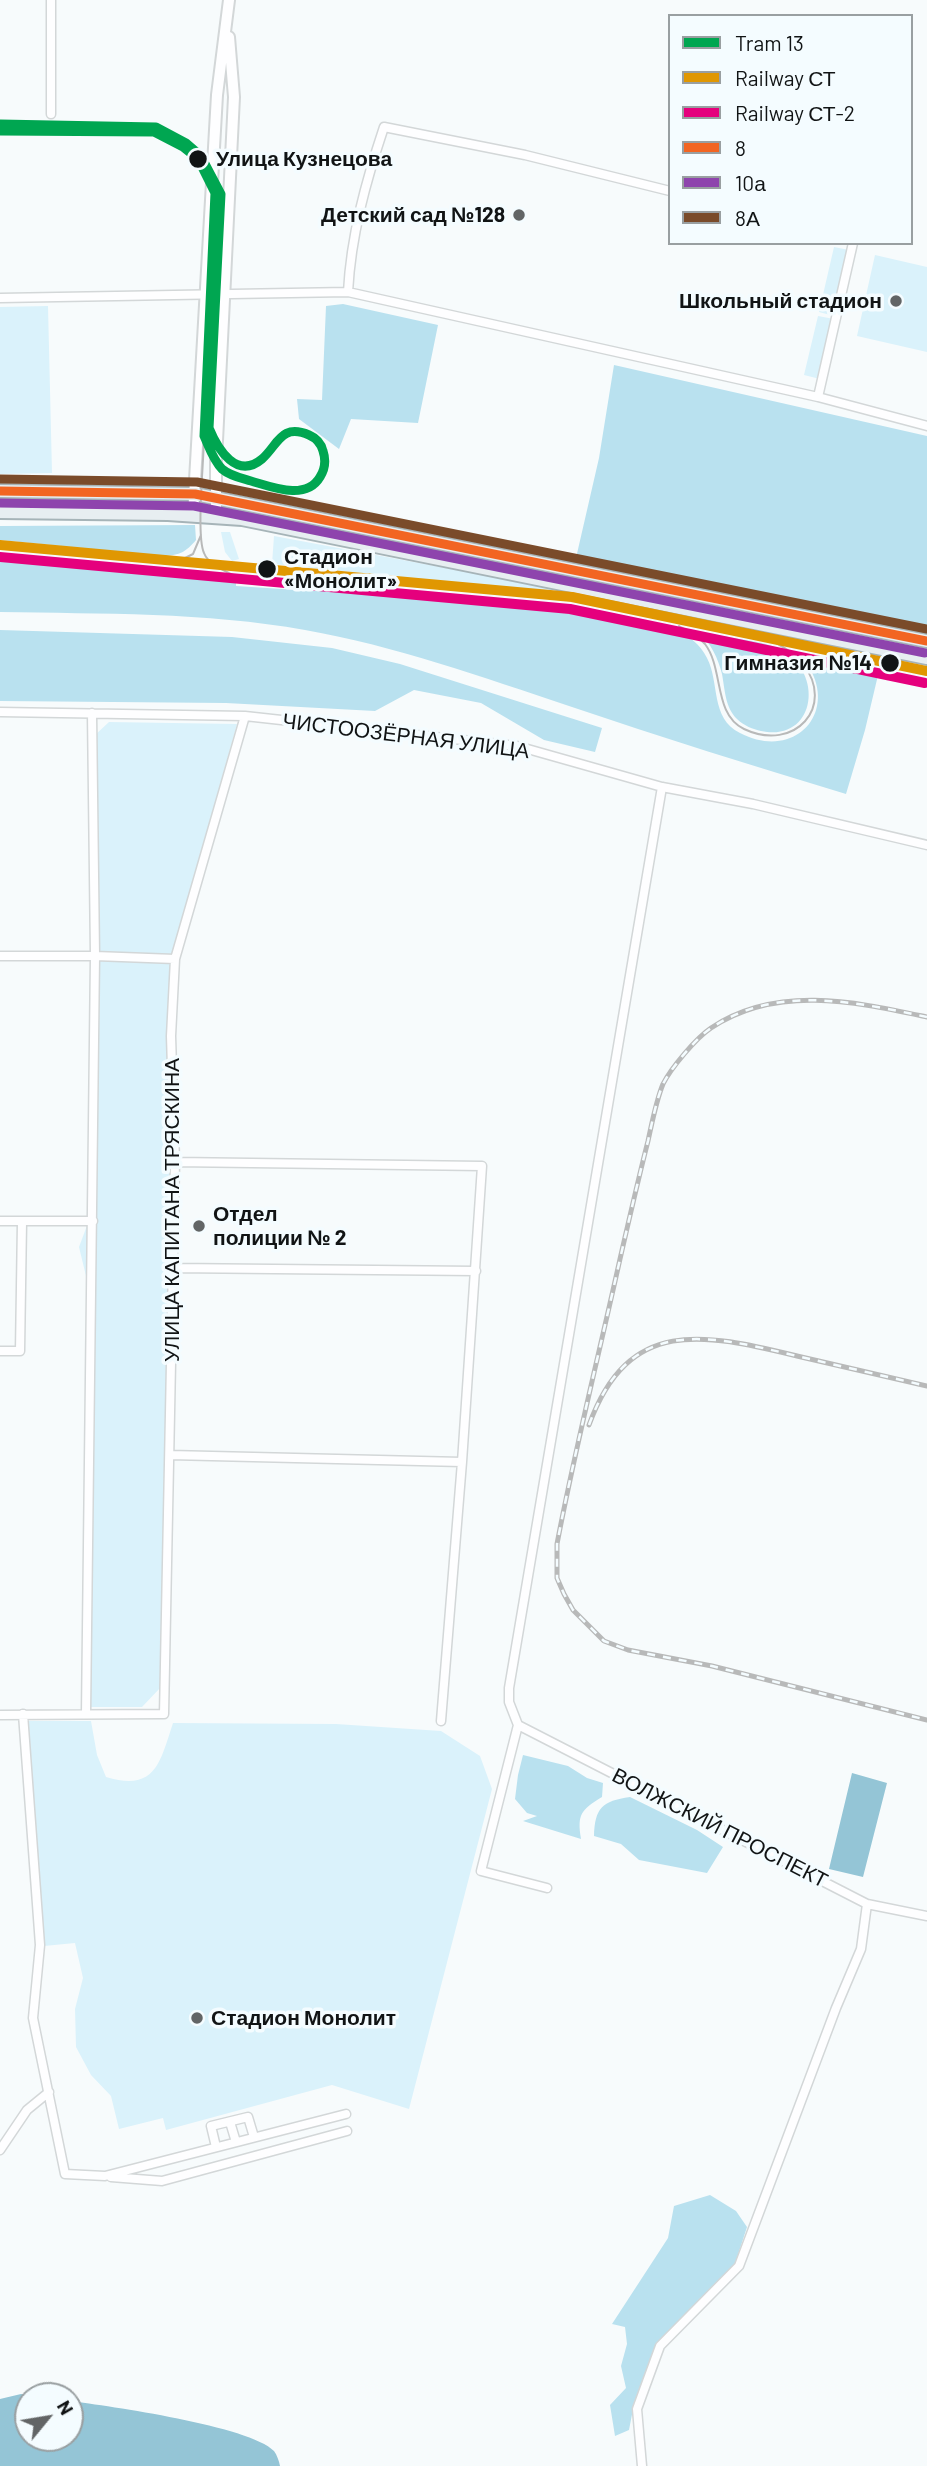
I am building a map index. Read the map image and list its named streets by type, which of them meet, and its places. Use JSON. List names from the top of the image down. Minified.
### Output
{"streets":{"street":["ЧИСТООЗЁРНАЯ УЛИЦА","УЛИЦА КАПИТАНА ТРЯСКИНА","ВОЛЖСКИЙ ПРОСПЕКТ"]},"crossings":[["ЧИСТООЗЁРНАЯ УЛИЦА","УЛИЦА КАПИТАНА ТРЯСКИНА"]],"places":["Улица Кузнецова","Детский сад №128","Школьный стадион","Стадион «Монолит»","Гимназия №14","Отдел полиции № 2","Стадион Монолит"],"lines":["tram line 13","transit line 8А","transit line 8","transit line 10а","rail line СТ","rail line СТ-2"],"legend":["Tram 13","Railway СТ","Railway СТ-2","8","10а","8А"],"north":"top right"}
